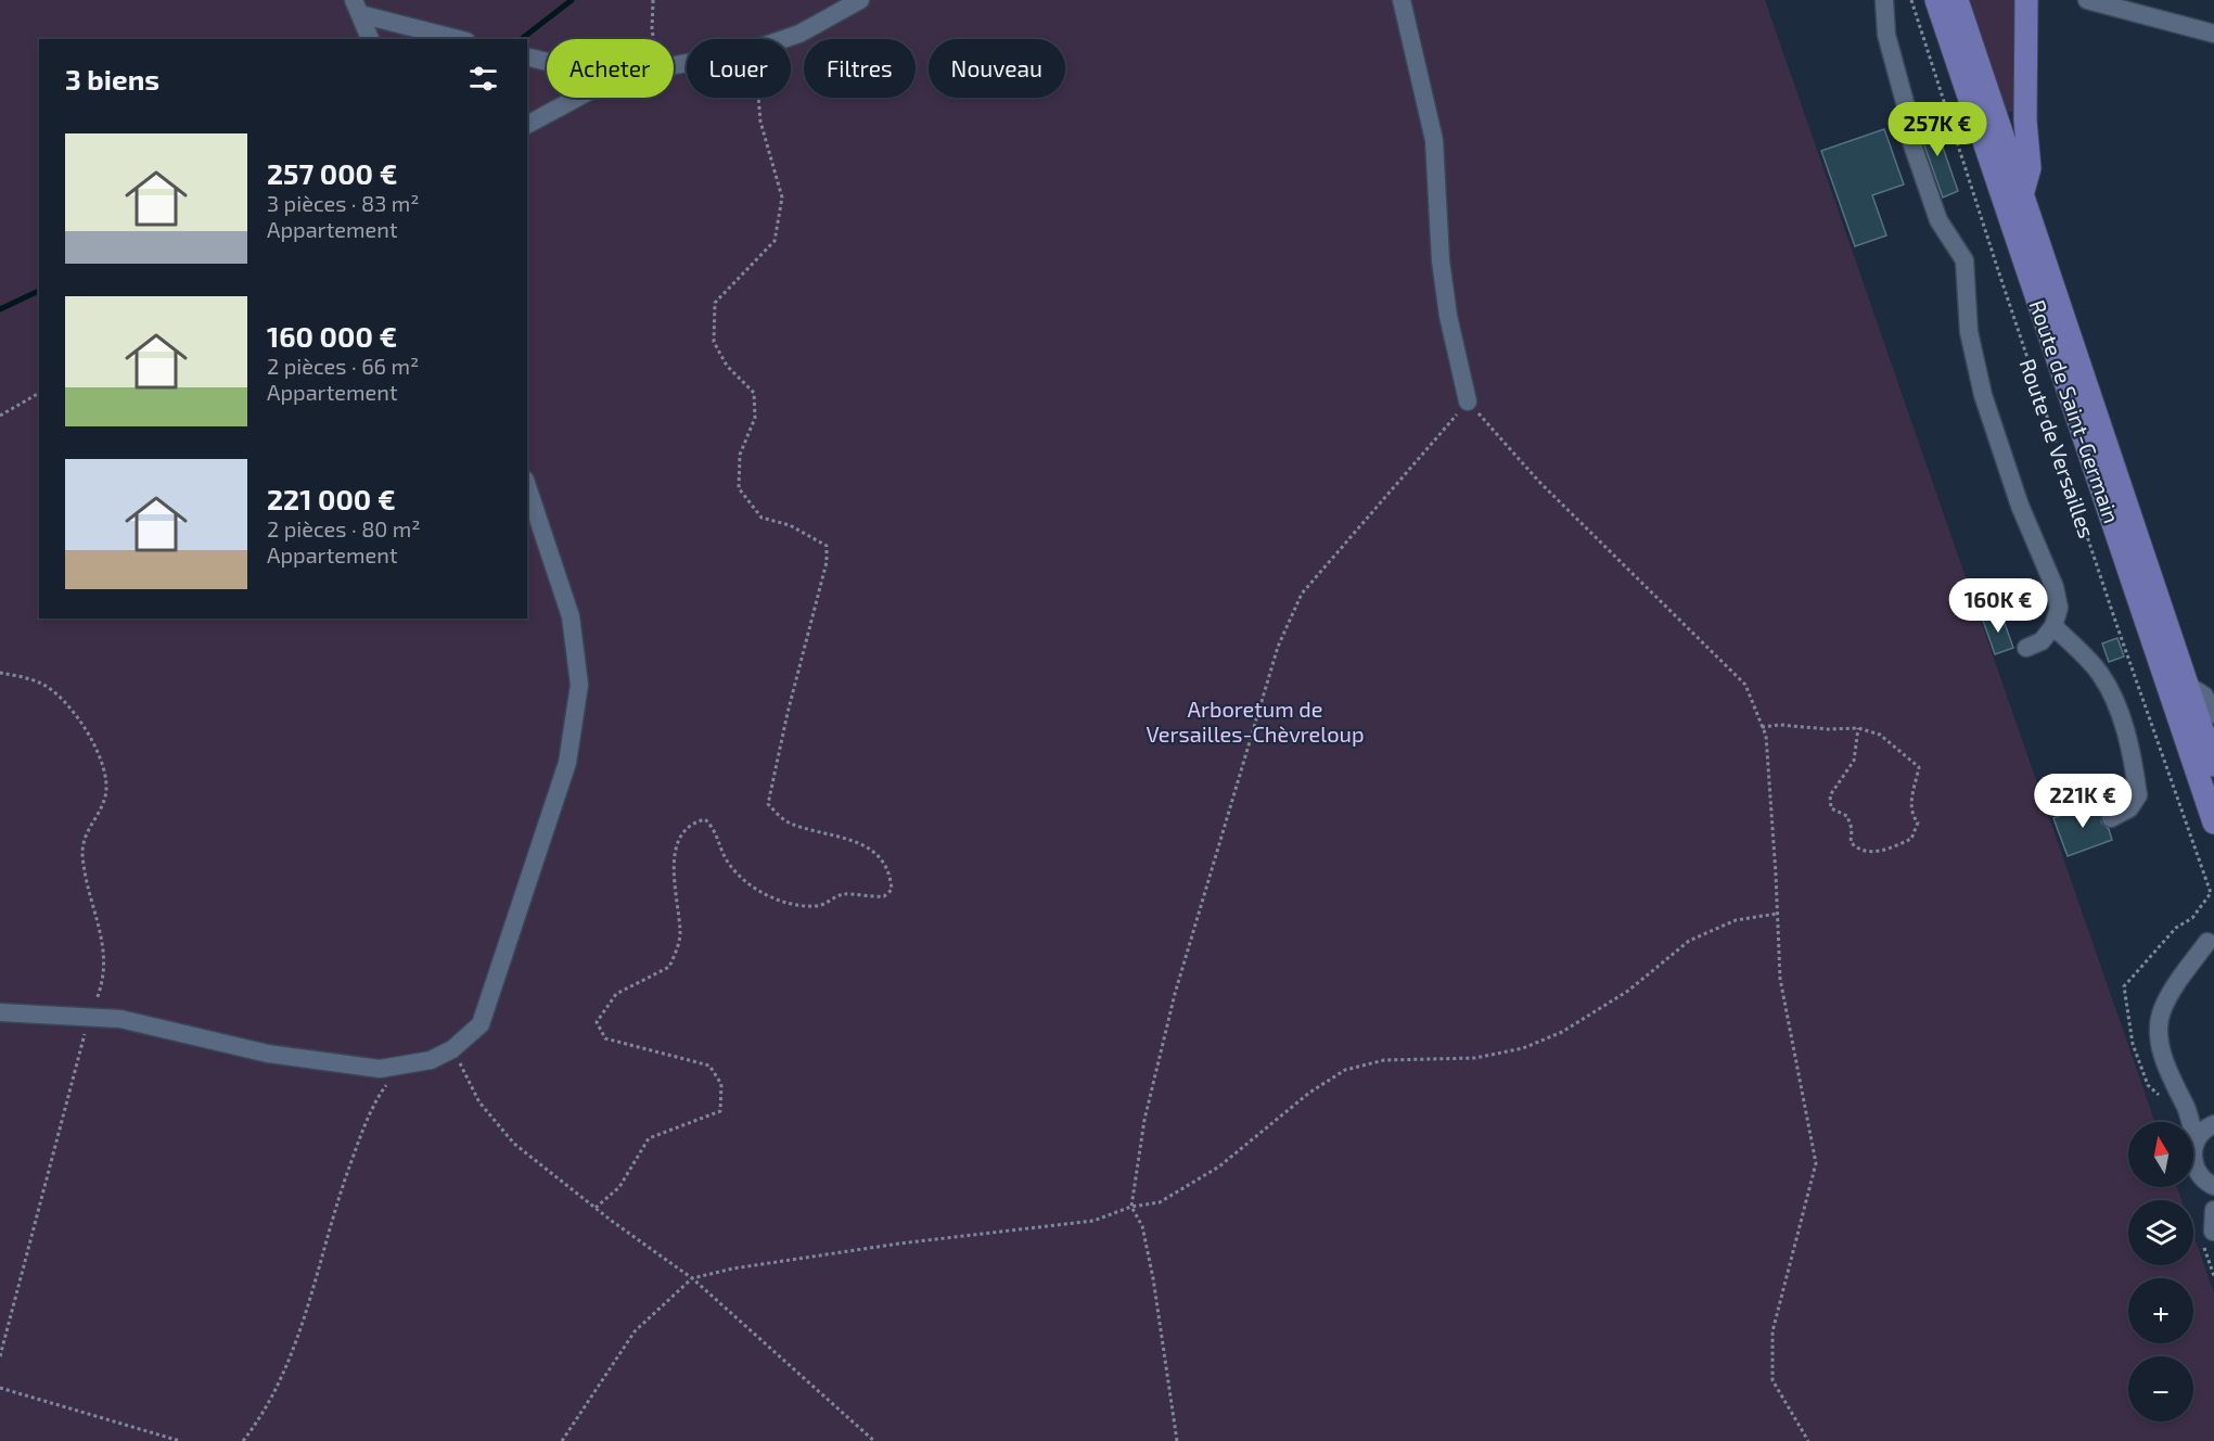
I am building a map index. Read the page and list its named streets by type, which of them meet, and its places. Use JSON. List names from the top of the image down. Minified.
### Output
{"streets":{"main road":["Route de Saint-Germain"],"path":["Route de Versailles"]},"parks":["Arboretum de Versailles-Chèvreloup"],"north":"top","page":{"chip":["Acheter","Louer","Filtres","Nouveau"],"heading":"3 biens","price":["257K €","160K €","221K €"],"list":[{"name":"257 000 €","note":"3 pièces · 83 m² · Appartement"},{"name":"160 000 €","note":"2 pièces · 66 m² · Appartement"},{"name":"221 000 €","note":"2 pièces · 80 m² · Appartement"}],"map_buttons":["+","−"]}}
